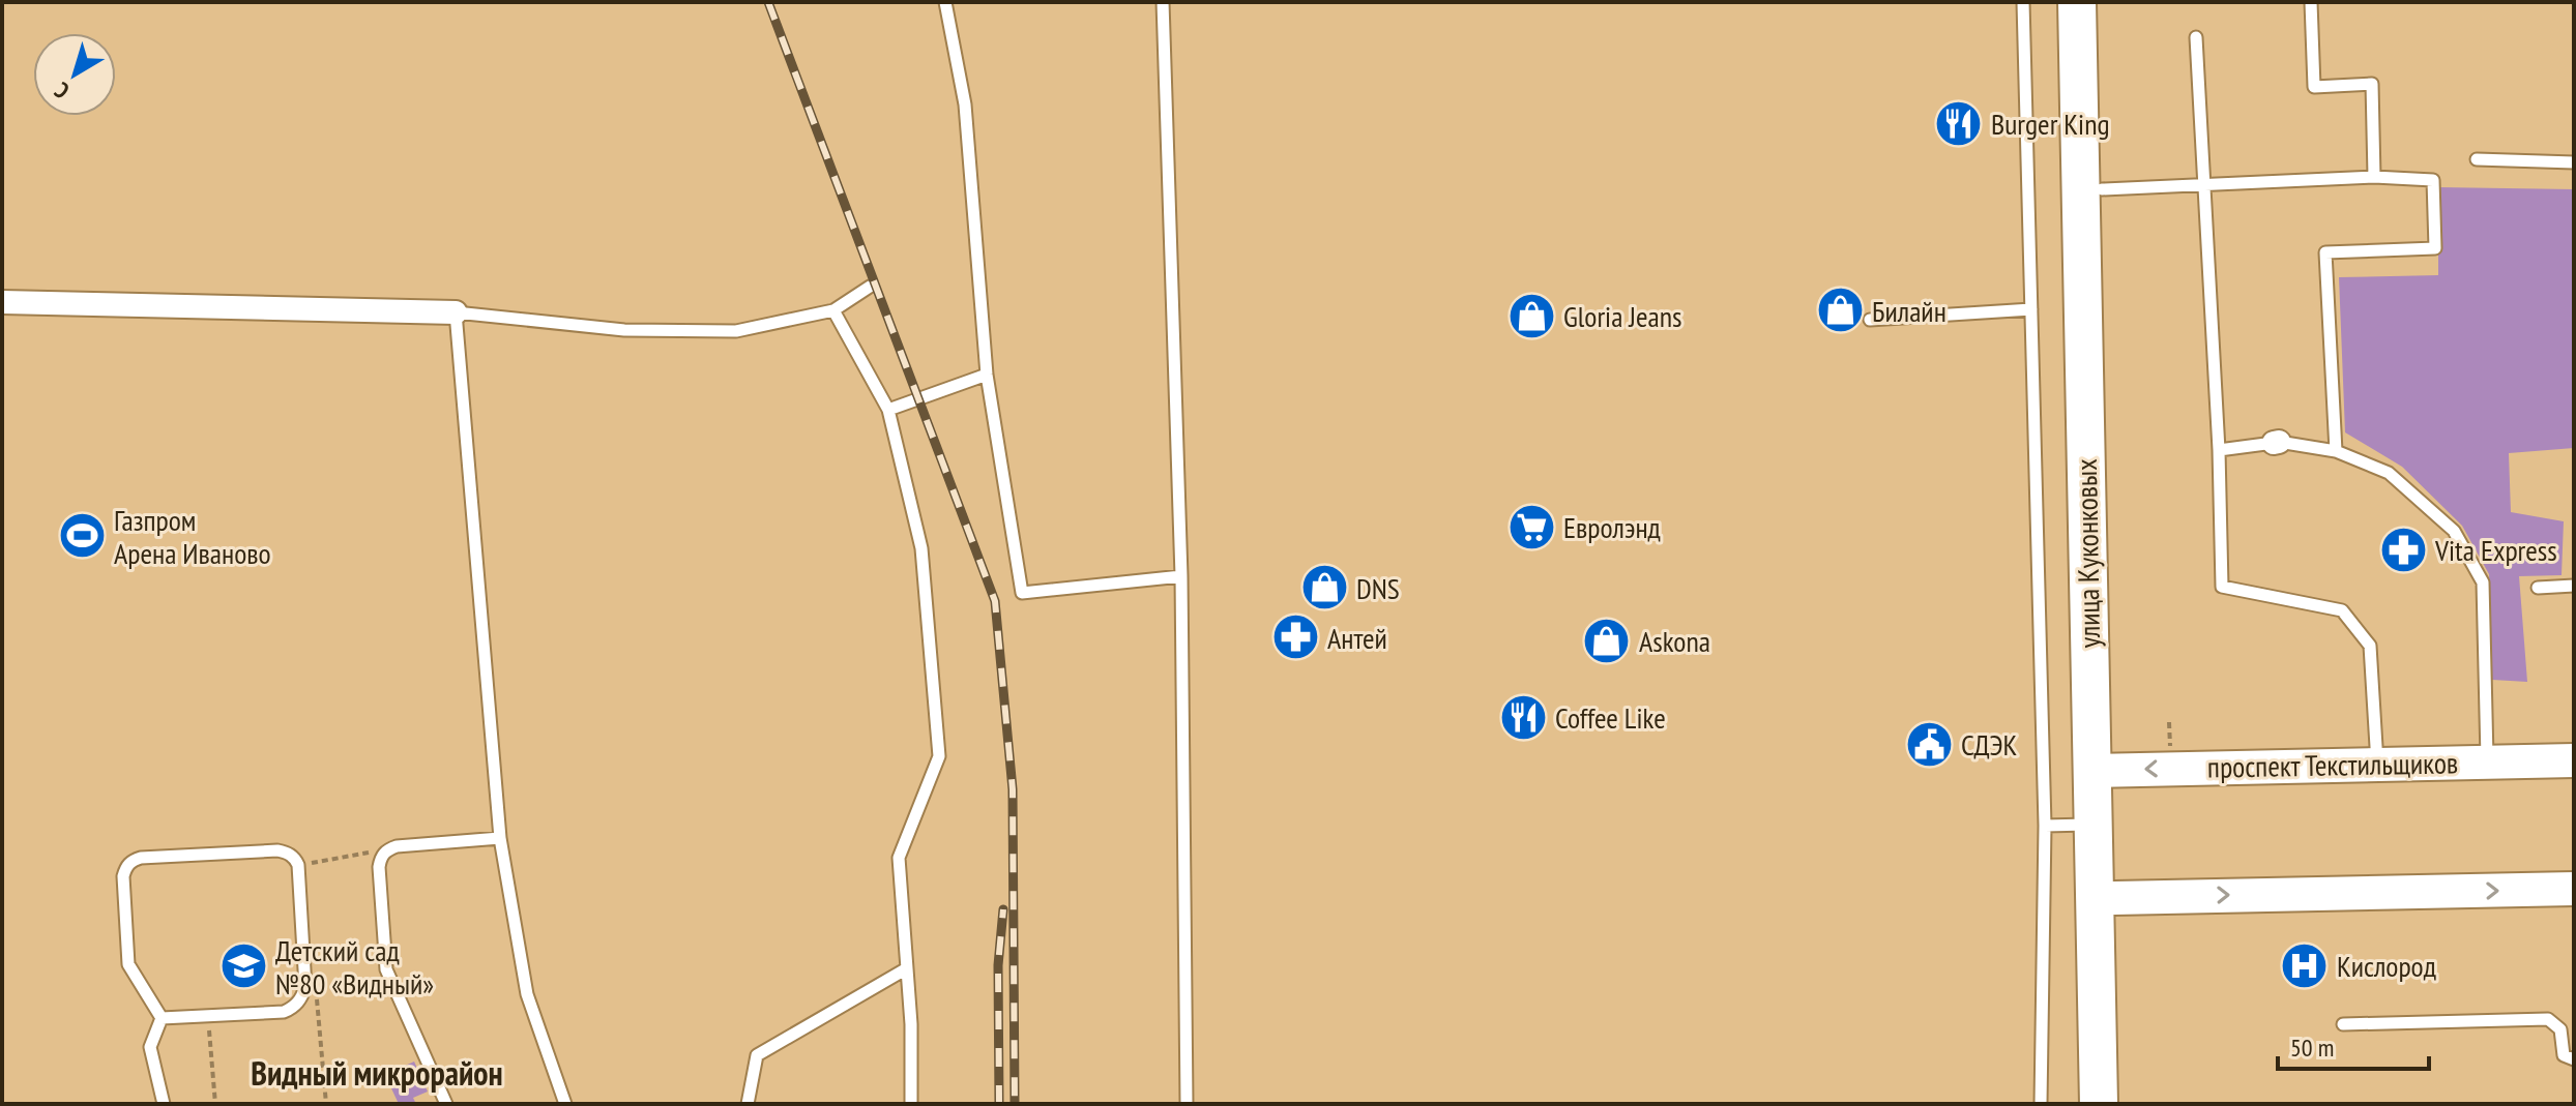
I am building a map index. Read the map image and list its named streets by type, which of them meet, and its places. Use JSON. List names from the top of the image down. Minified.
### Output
{"streets":{"main road":["улица Куконковых","проспект Текстильщиков"]},"crossings":[["улица Куконковых","проспект Текстильщиков"]],"districts":["Видный микрорайон"],"places":{"restaurant":["Burger King","Coffee Like"],"shop":["Билайн","Gloria Jeans","DNS","Askona"],"supermarket":["Евролэнд"],"sports":["Газпром Арена Иваново"],"pharmacy":["Vita Express","Антей"],"public building":["СДЭК"],"hospital":["Кислород"],"school or university":["Детский сад №80 «Видный»"]},"scale_bar":"50 m","north":"bottom left"}
